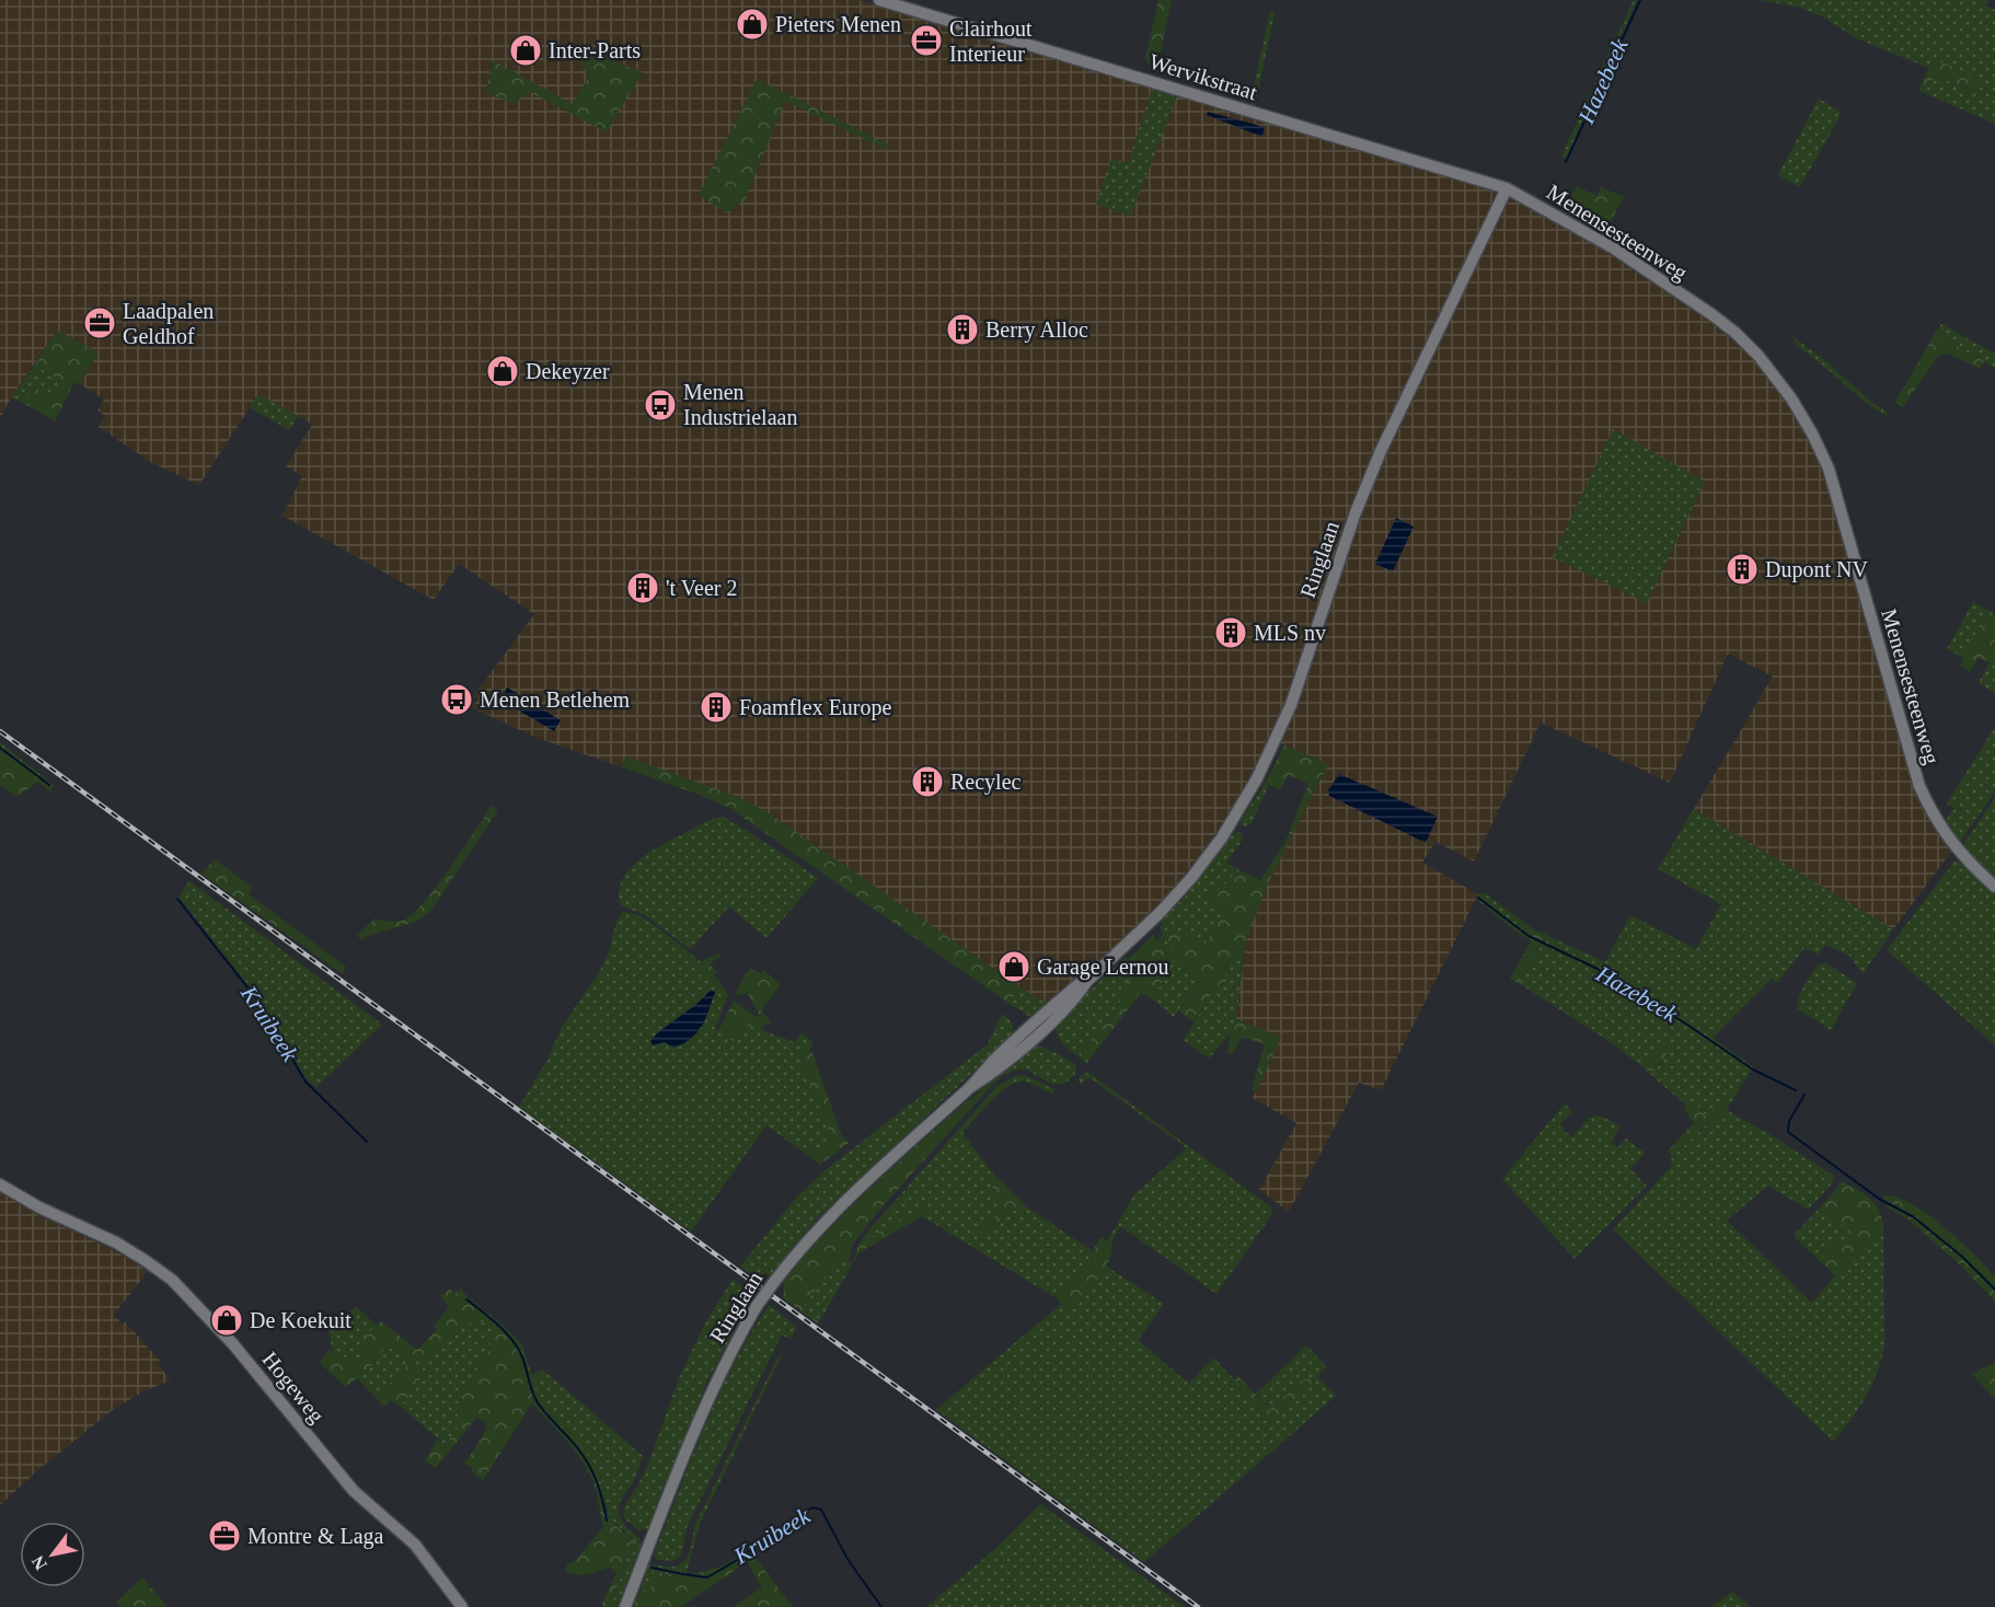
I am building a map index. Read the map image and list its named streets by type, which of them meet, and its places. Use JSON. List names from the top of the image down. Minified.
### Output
{"streets":{"street":["Wervikstraat","Menensesteenweg","Ringlaan","Hogeweg"]},"crossings":[["Wervikstraat","Menensesteenweg"],["Wervikstraat","Ringlaan"],["Menensesteenweg","Ringlaan"]],"water":["Hazebeek","Kruibeek"],"places":{"shop":["Pieters Menen","Inter-Parts","Dekeyzer","Garage Lernou","De Koekuit"],"office":["Clairhout Interieur","Laadpalen Geldhof","Montre & Laga"],"building":["Berry Alloc","Dupont NV","'t Veer 2","MLS nv","Foamflex Europe","Recylec"],"bus stop":["Menen Industrielaan","Menen Betlehem"]},"north":"bottom left"}
